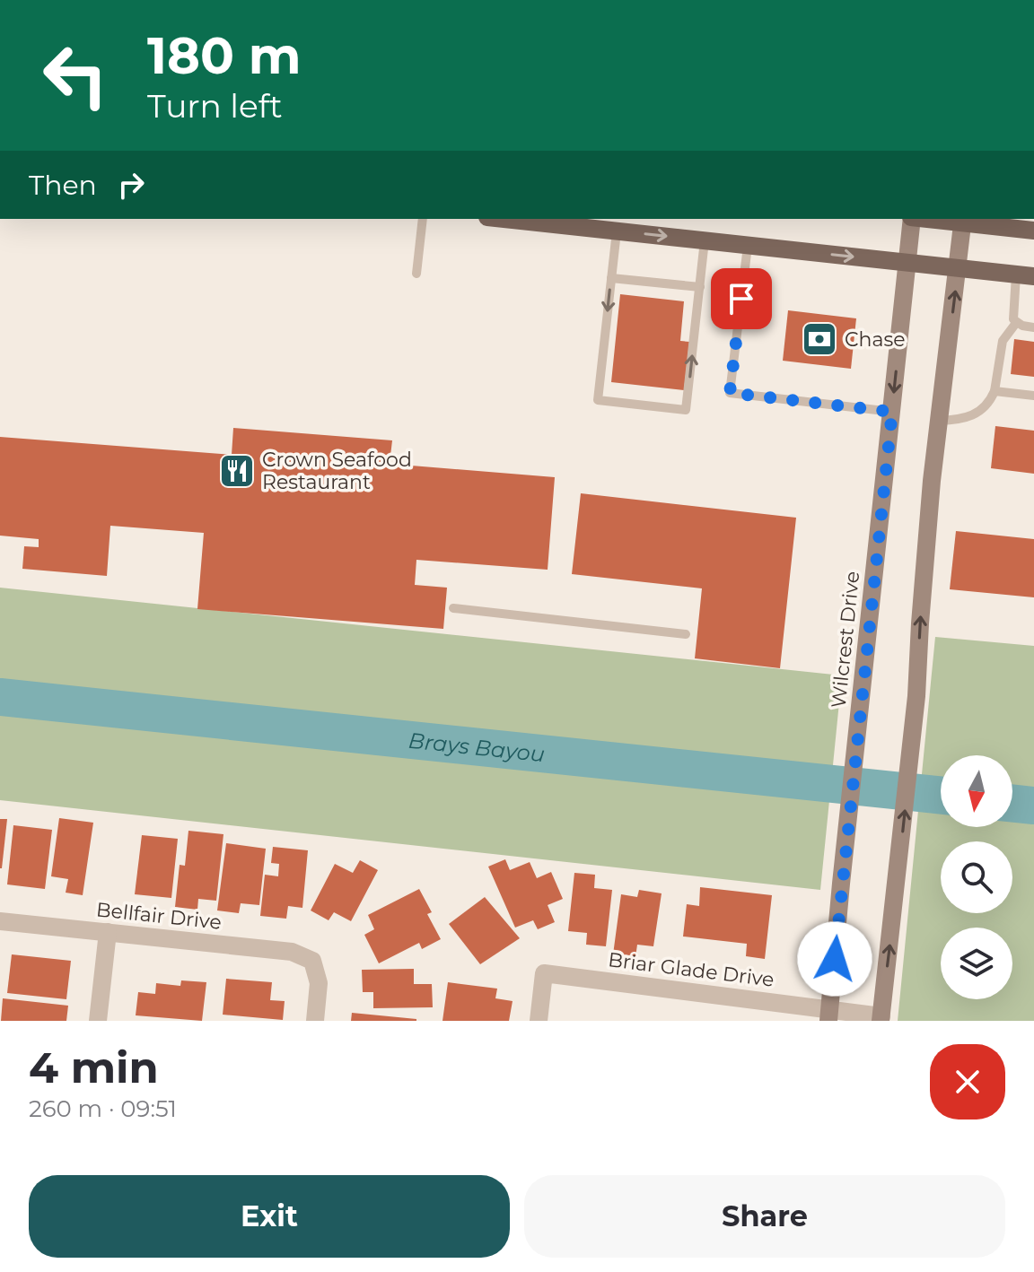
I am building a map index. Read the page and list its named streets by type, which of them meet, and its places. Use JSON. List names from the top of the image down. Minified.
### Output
{"streets":{"main road":["Wilcrest Drive"],"street":["Bellfair Drive","Briar Glade Drive"]},"crossings":[["Wilcrest Drive","Briar Glade Drive"]],"water":["Brays Bayou"],"places":{"bank":["Chase"],"restaurant":["Crown Seafood Restaurant"]},"north":"bottom","page":{"turn":["180 m","Turn left"],"then":"Then","heading":["4 min","260 m · 09:51"],"buttons":["Exit","Share"]}}
